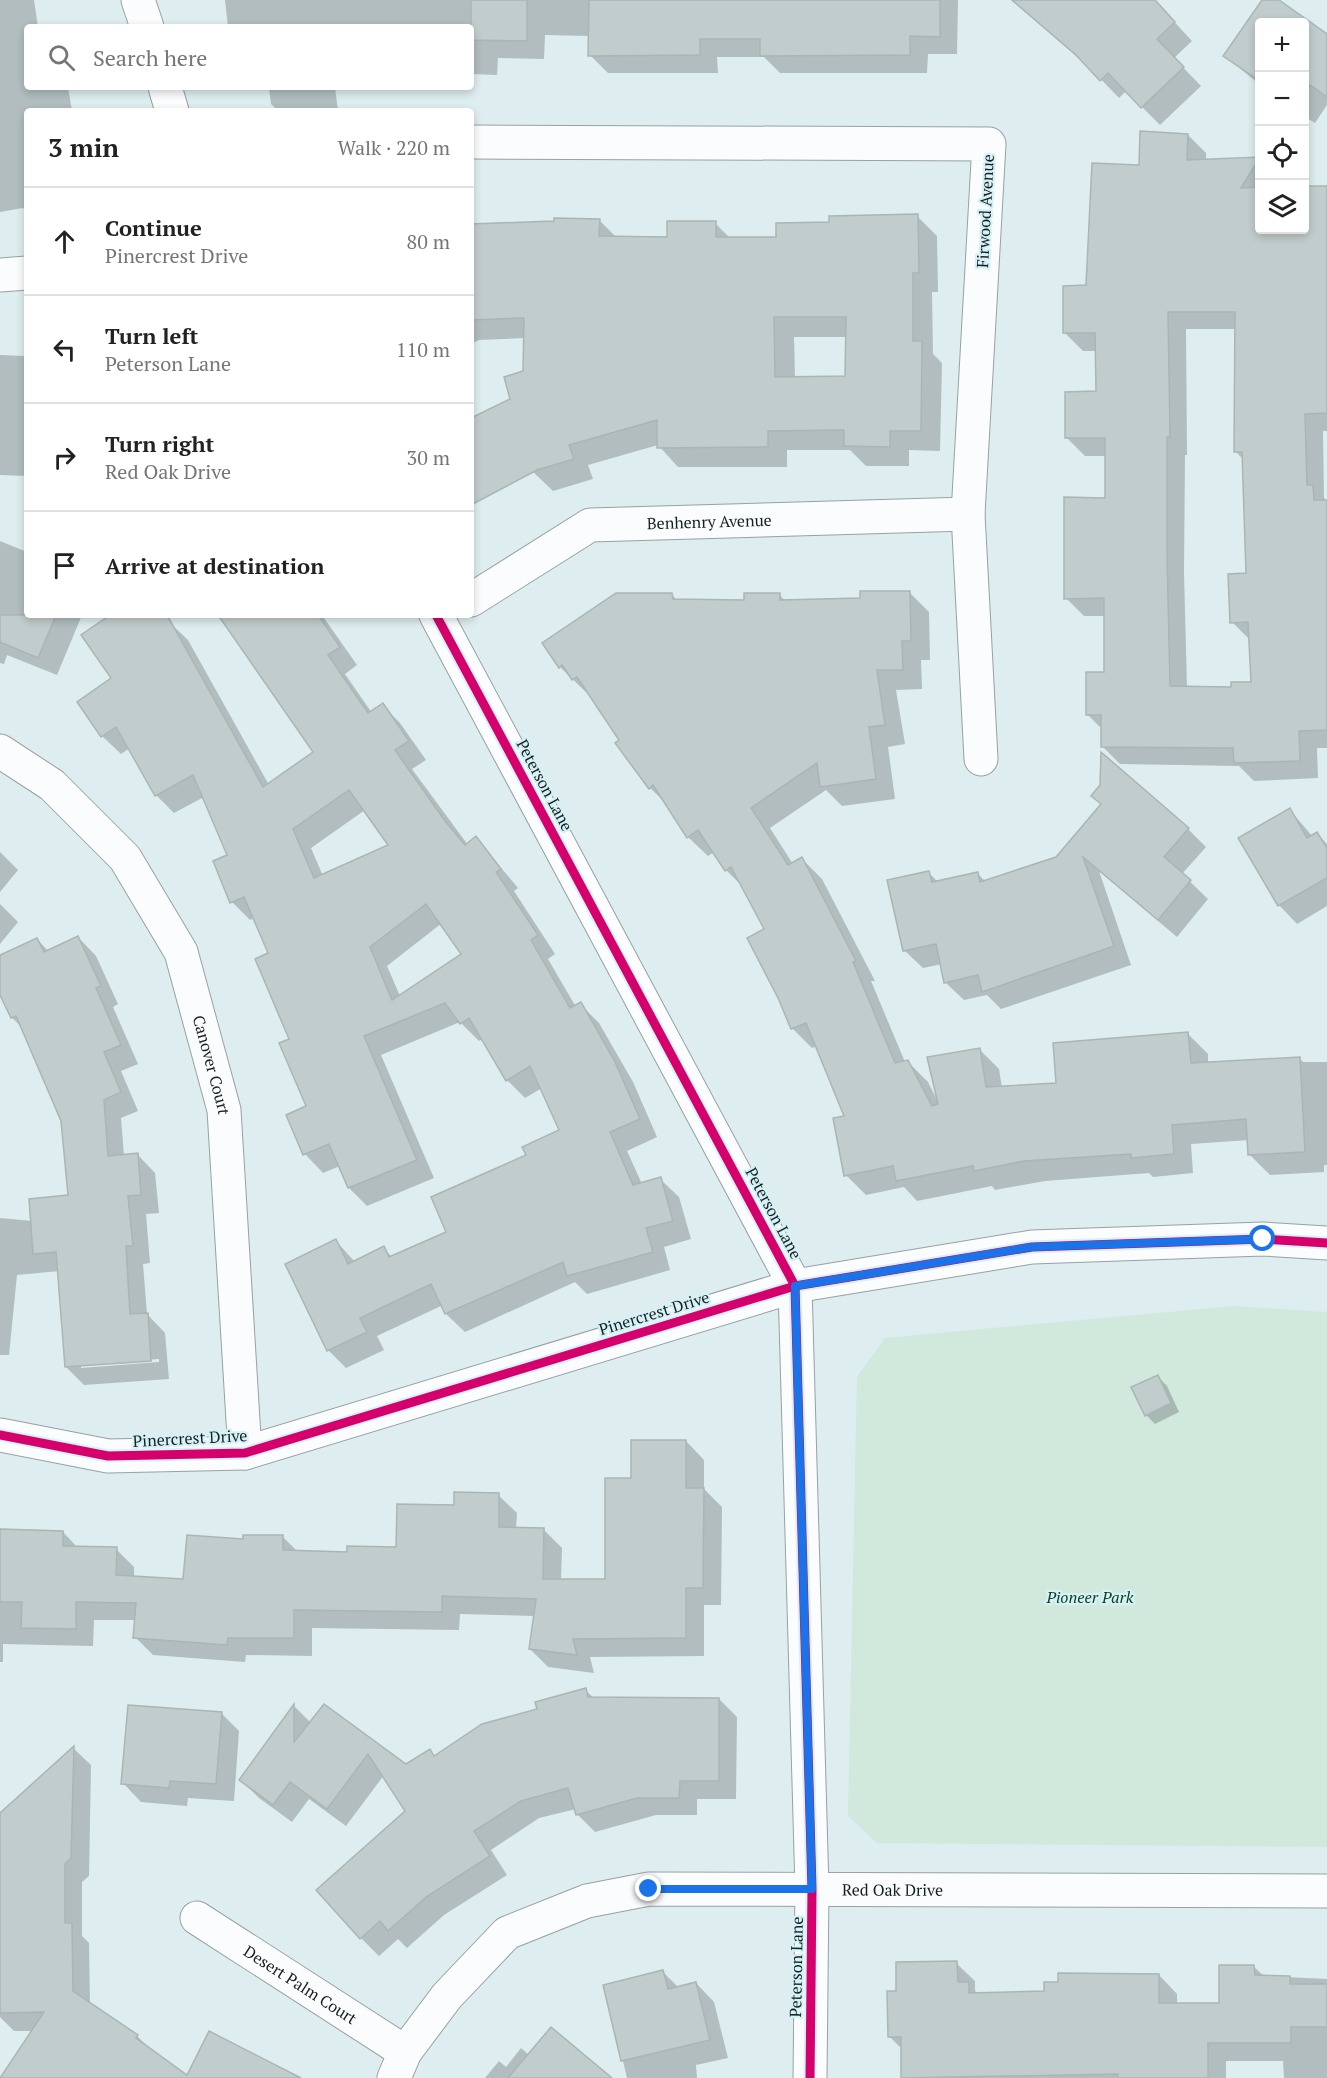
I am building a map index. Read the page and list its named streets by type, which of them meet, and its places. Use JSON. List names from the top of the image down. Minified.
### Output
{"streets":{"street":["Firwood Avenue","Benhenry Avenue","Peterson Lane","Canover Court","Pinercrest Drive","Red Oak Drive","Desert Palm Court"]},"crossings":[["Firwood Avenue","Benhenry Avenue"],["Peterson Lane","Pinercrest Drive"],["Peterson Lane","Red Oak Drive"],["Canover Court","Pinercrest Drive"],["Red Oak Drive","Desert Palm Court"]],"parks":["Pioneer Park"],"page":{"map_buttons":["+","−"],"search":"Search here","heading":["3 min","Walk · 220 m"],"list":[["Continue","Pinercrest Drive","80 m"],["Turn left","Peterson Lane","110 m"],["Turn right","Red Oak Drive","30 m"],"Arrive at destination"]}}
